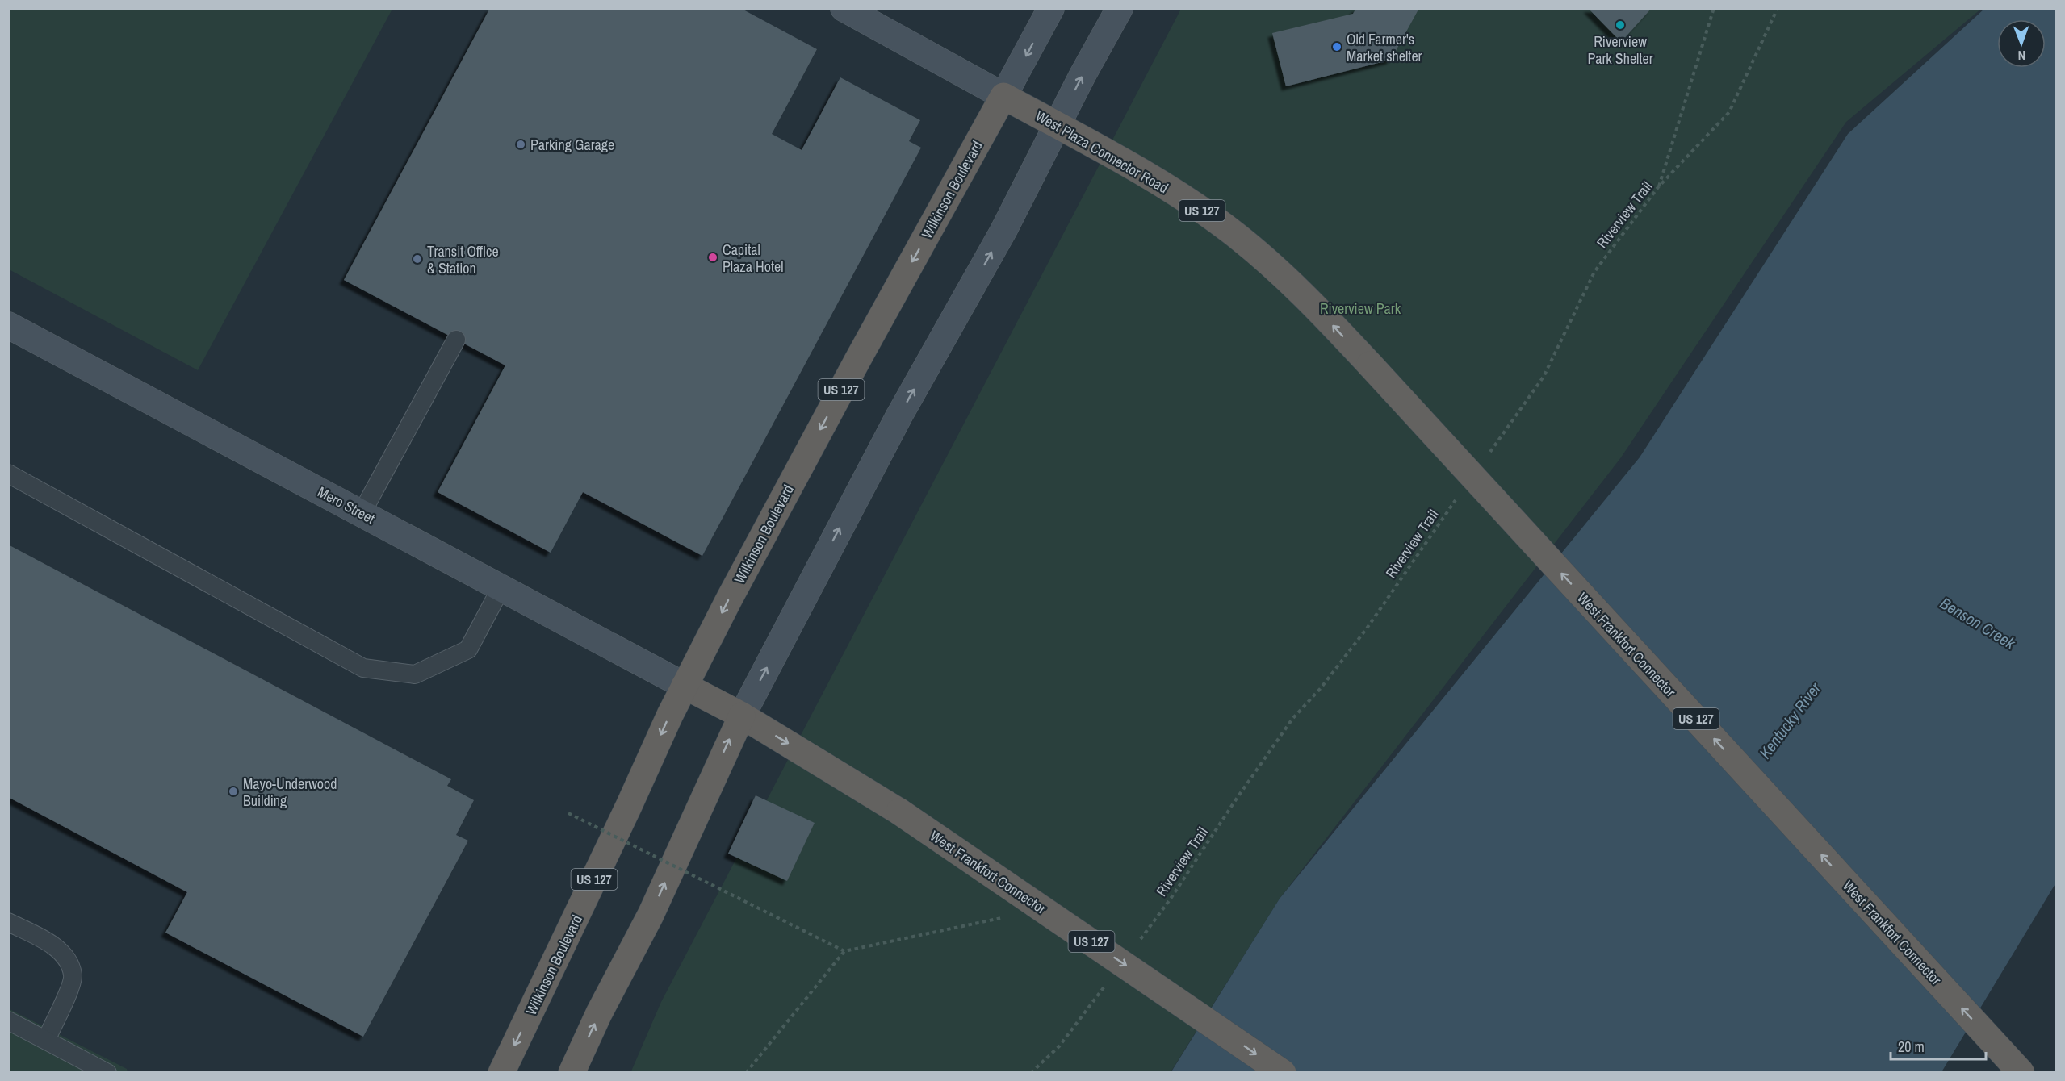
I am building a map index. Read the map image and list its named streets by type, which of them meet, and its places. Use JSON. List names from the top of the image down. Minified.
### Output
{"streets":{"highway":["West Plaza Connector Road","Wilkinson Boulevard","US 127","West Frankfort Connector"],"main road":["Mero Street"],"path":["Riverview Trail"]},"crossings":[["West Plaza Connector Road","Wilkinson Boulevard"],["West Plaza Connector Road","West Frankfort Connector"],["Wilkinson Boulevard","Mero Street"],["Wilkinson Boulevard","West Frankfort Connector"],["Mero Street","West Frankfort Connector"]],"one_way":["West Plaza Connector Road"],"water":["Benson Creek","Kentucky River"],"parks":["Riverview Park"],"places":["Riverview Park Shelter","Old Farmer's Market shelter","Parking Garage","Capital Plaza Hotel","Transit Office & Station","Mayo-Underwood Building"],"scale_bar":"20 m","north":"bottom"}
